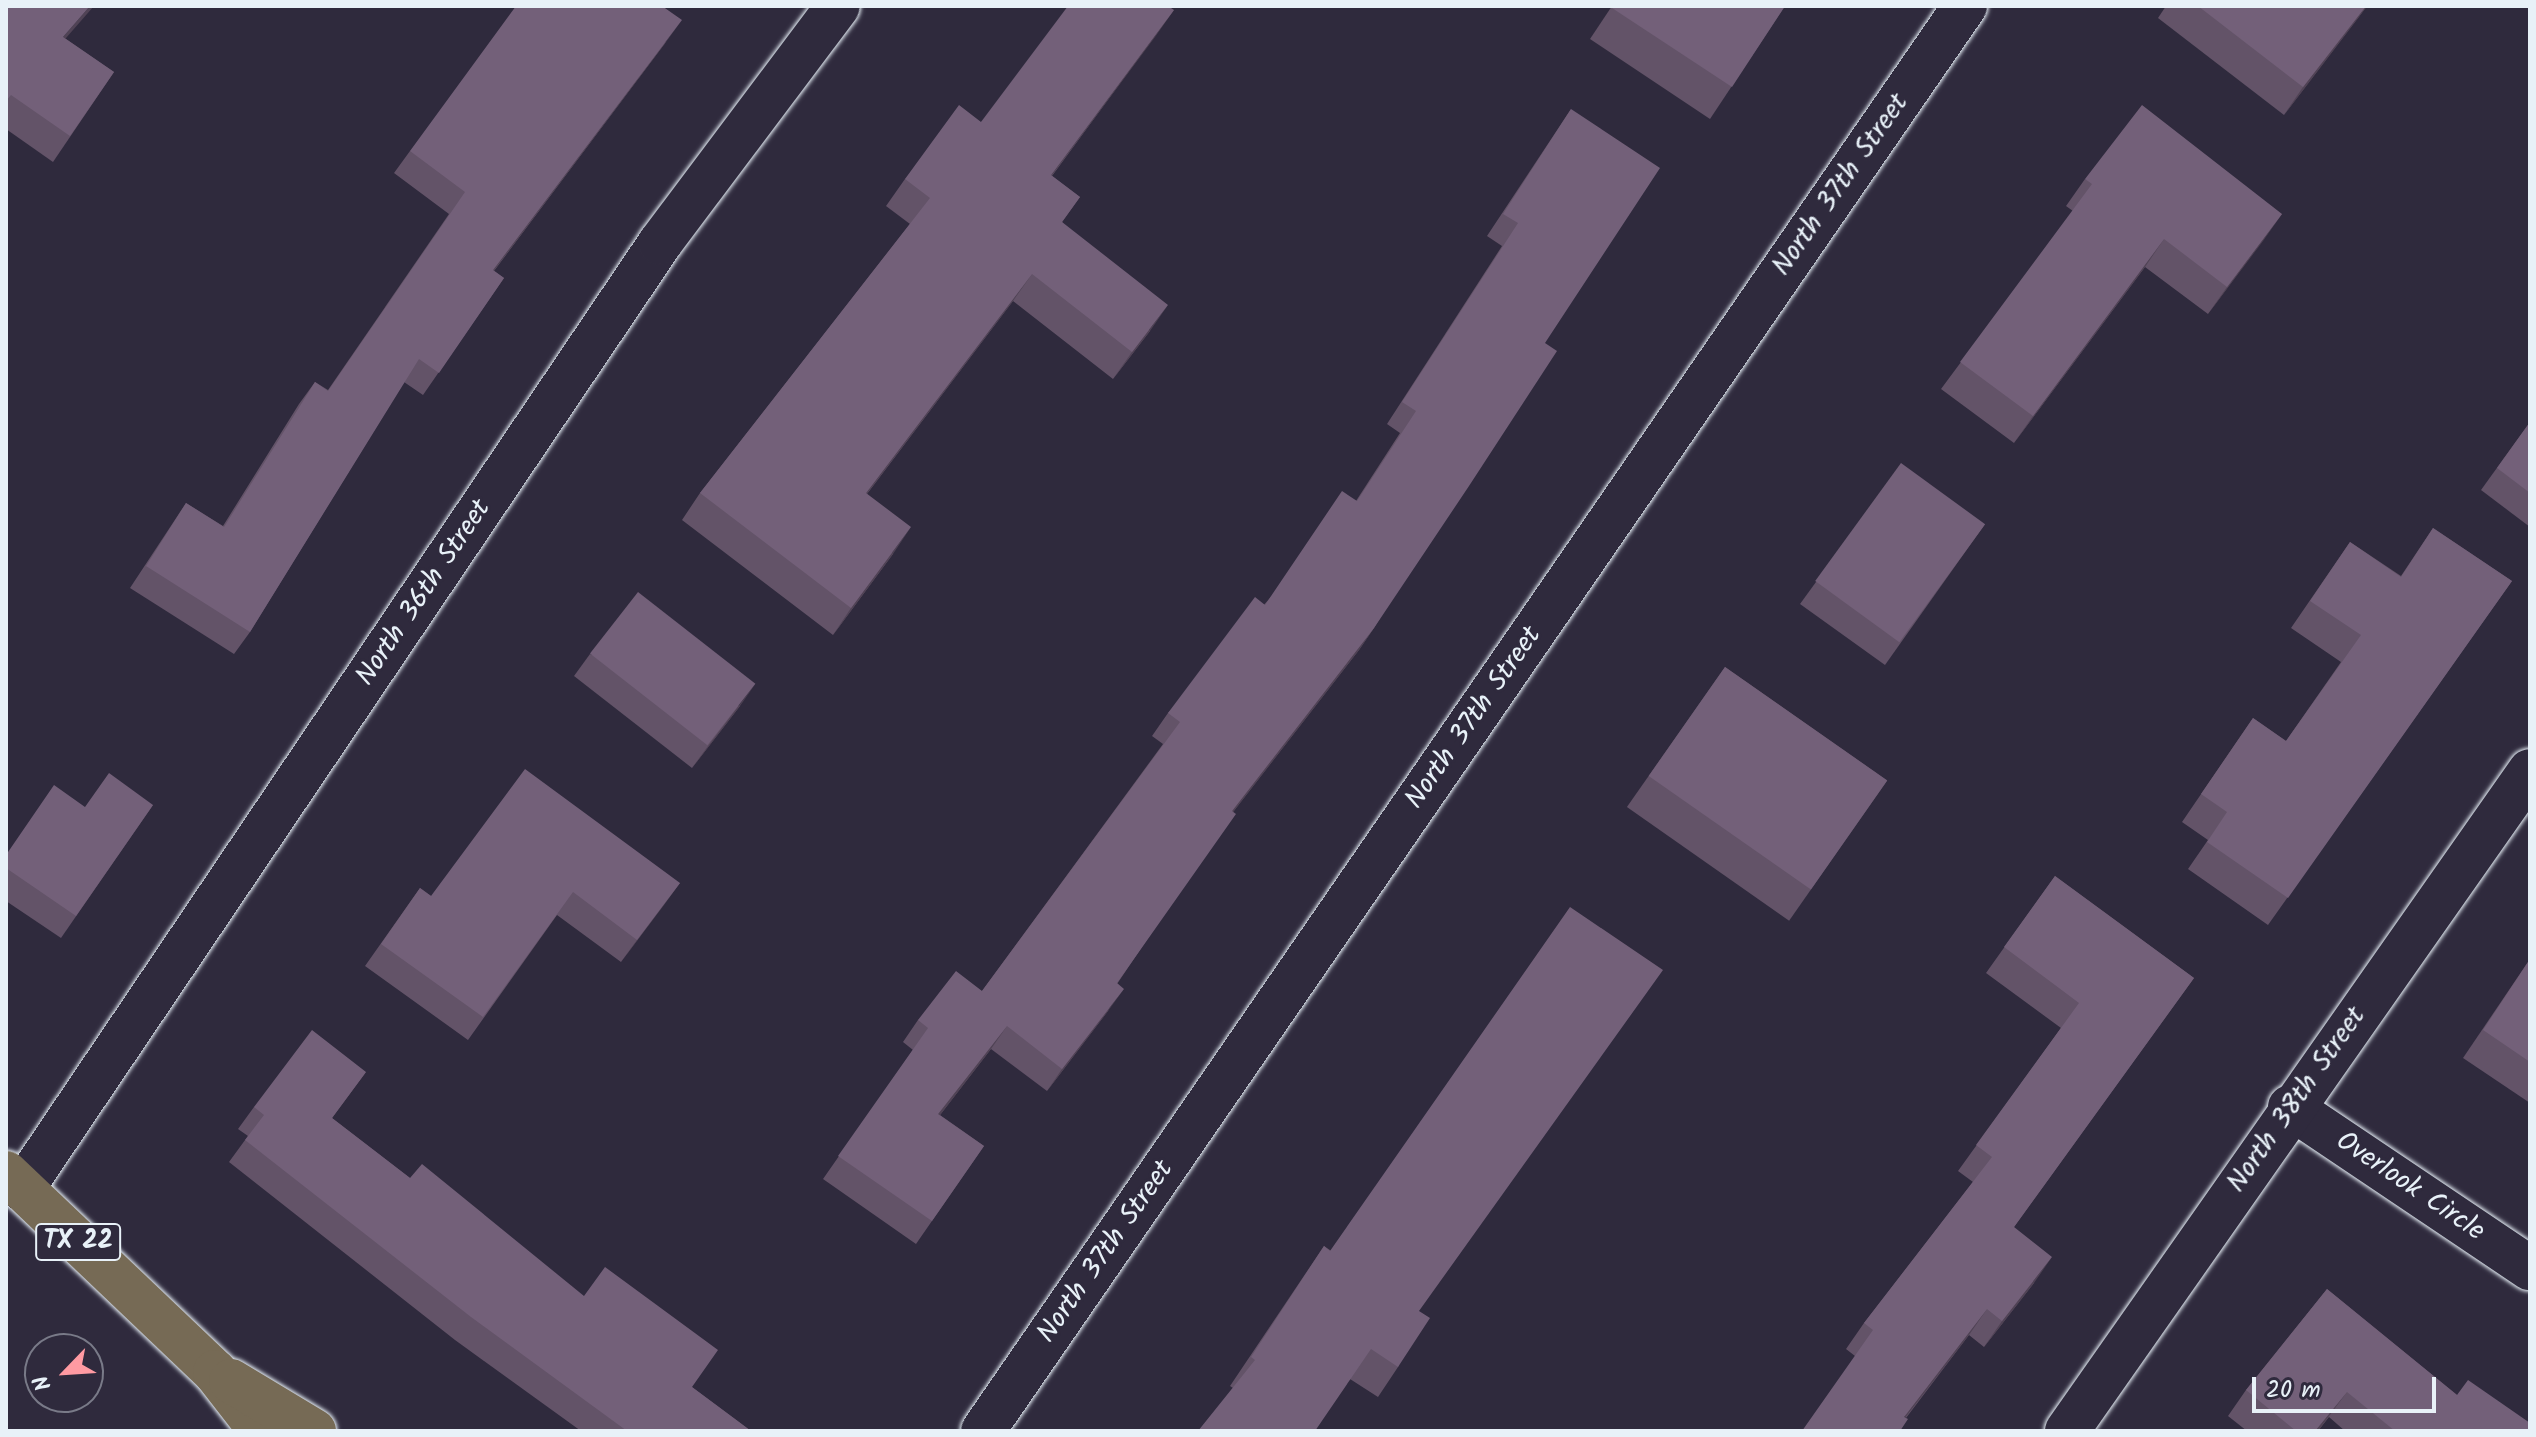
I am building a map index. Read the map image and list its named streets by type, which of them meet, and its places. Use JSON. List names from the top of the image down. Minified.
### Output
{"streets":{"main road":["TX 22"],"street":["North 37th Street","North 36th Street","North 38th Street","Overlook Circle"]},"crossings":[["North 36th Street","TX 22"],["North 38th Street","Overlook Circle"]],"scale_bar":"20 m","north":"bottom left"}
